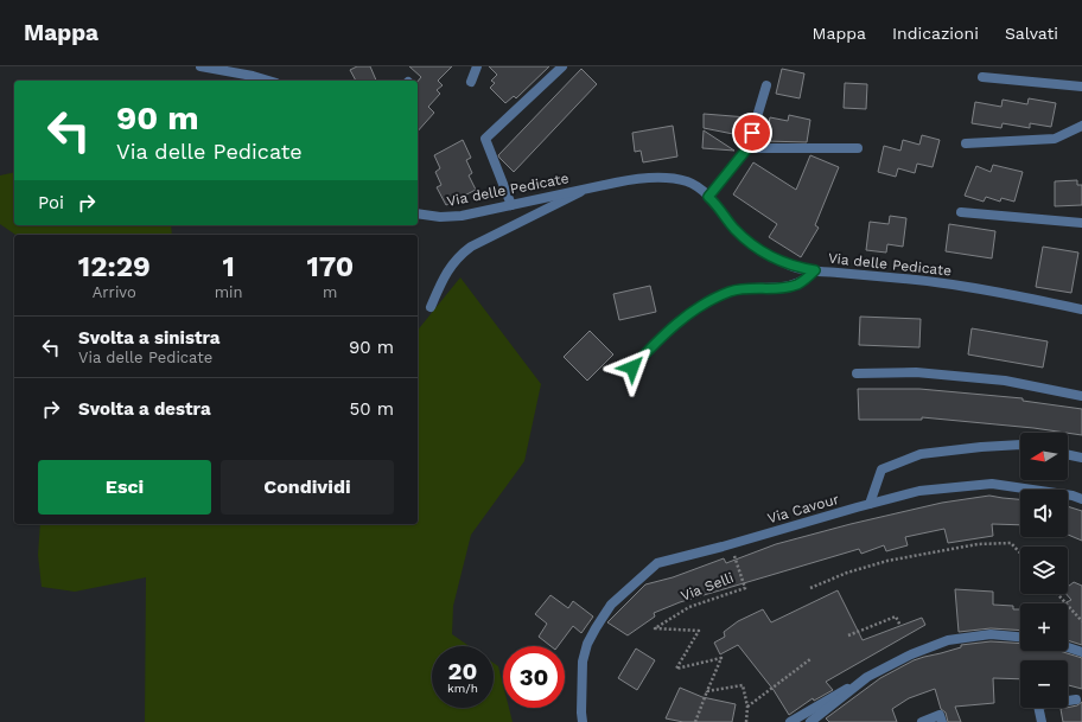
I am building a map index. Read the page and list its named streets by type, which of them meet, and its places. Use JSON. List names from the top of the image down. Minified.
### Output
{"streets":{"street":["Via delle Pedicate","Via Cavour"],"path":["Via Selli"]},"crossings":[["Via Cavour","Via Selli"]],"north":"left","page":{"header":"Mappa","nav":["Mappa","Indicazioni","Salvati"],"turn":["90 m","Via delle Pedicate"],"then":"Poi","eta":["12:29","Arrivo","1","min","170","m"],"list":[{"name":"Svolta a sinistra","note":"Via delle Pedicate","value":"90 m"},{"name":"Svolta a destra","value":"50 m"}],"map_buttons":["+","−"],"buttons":["Esci","Condividi"],"speed":"20 km/h","limit":"30"}}
